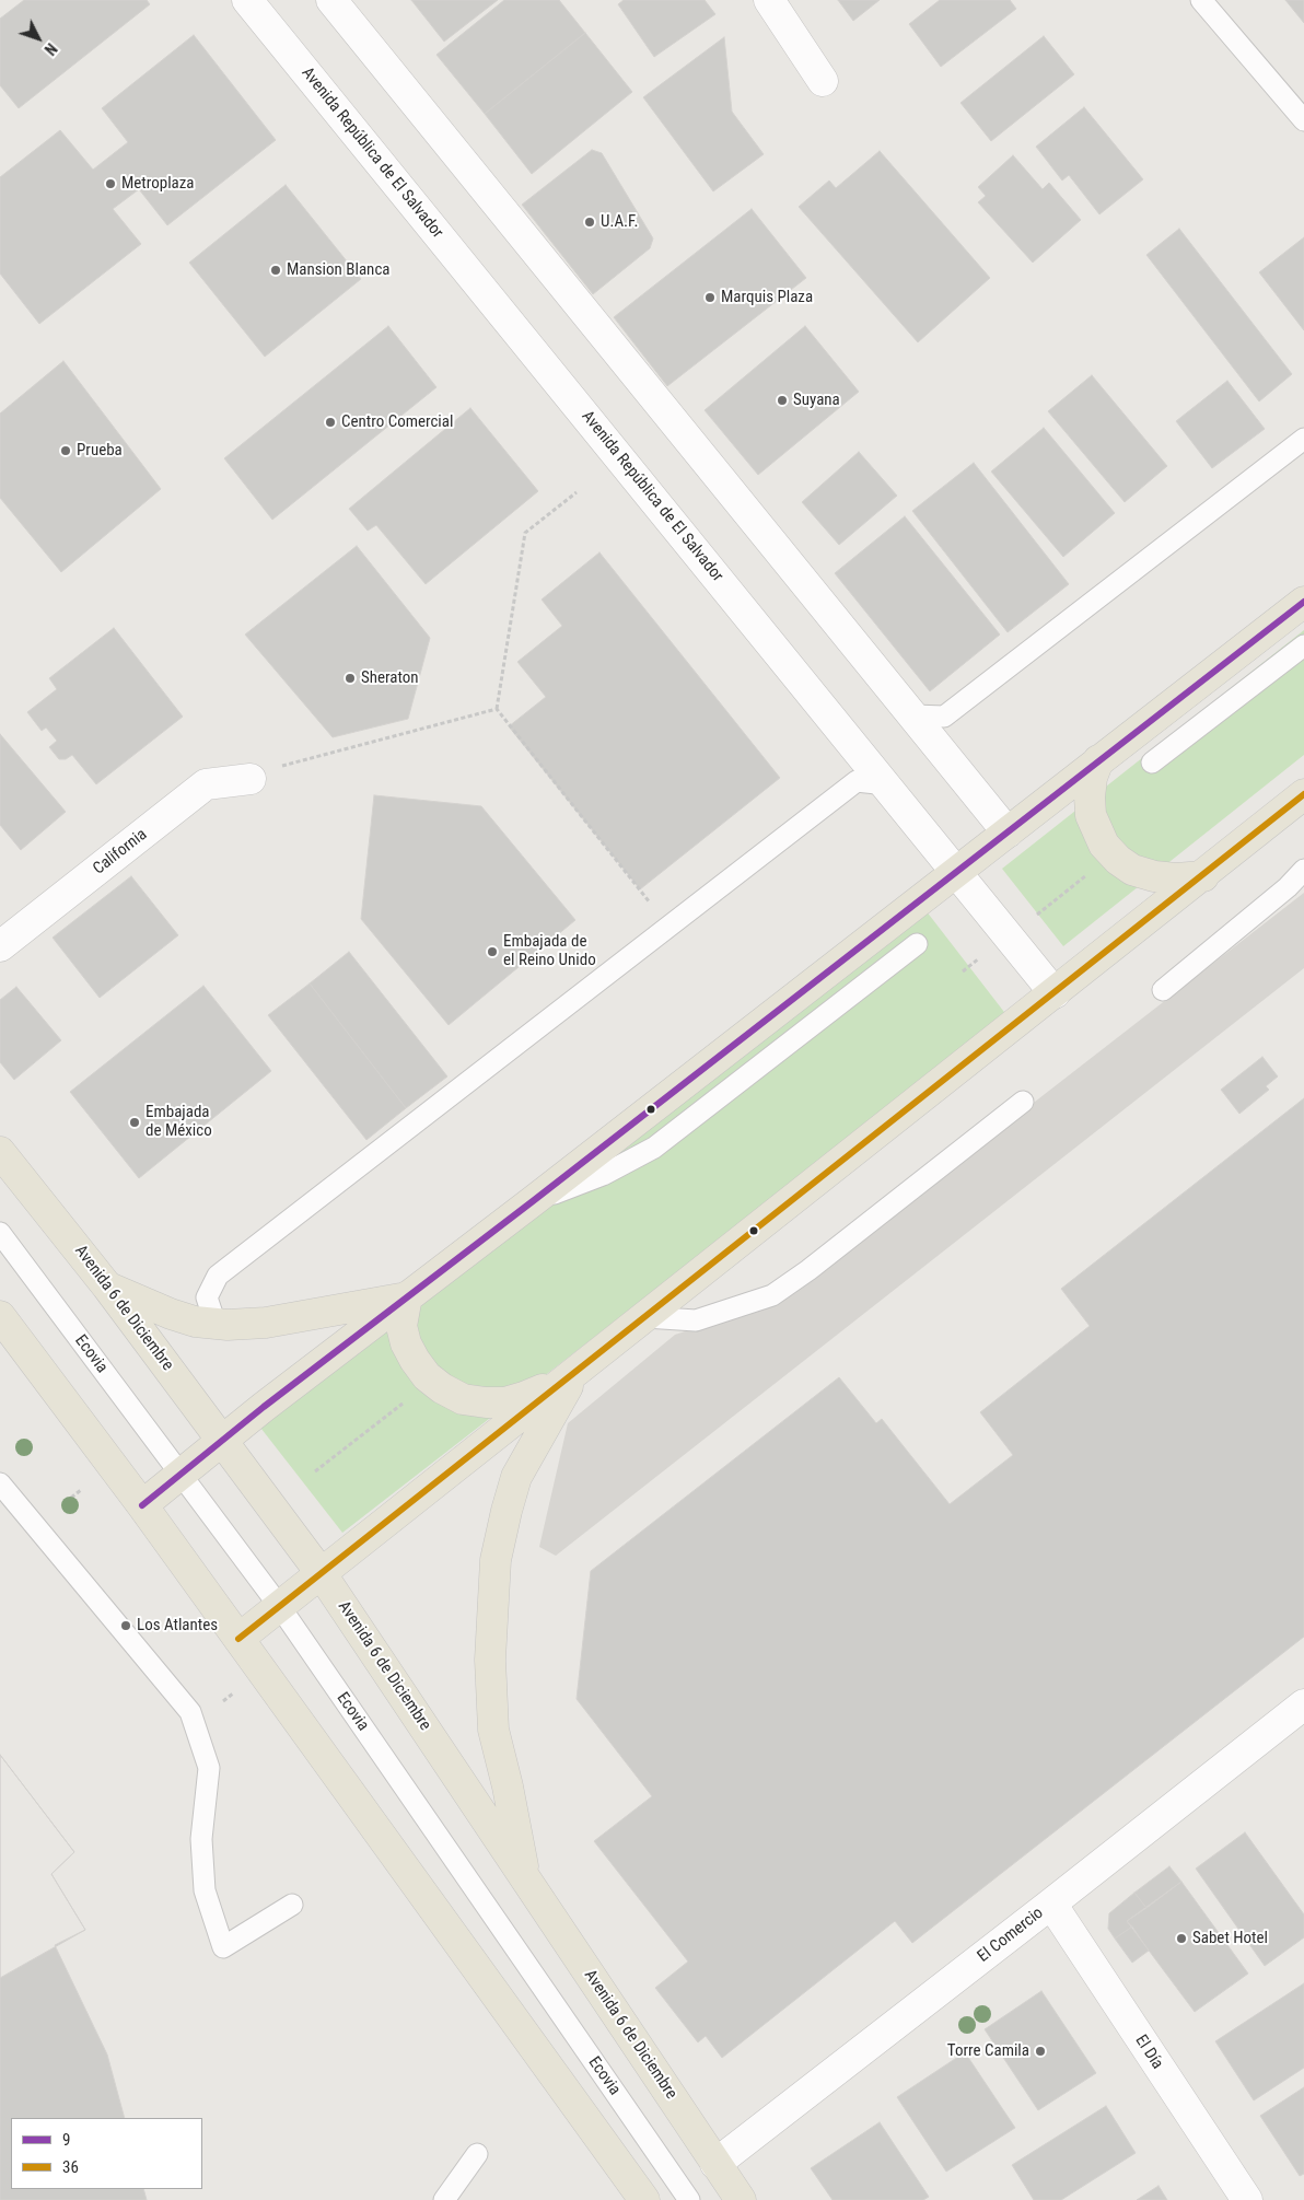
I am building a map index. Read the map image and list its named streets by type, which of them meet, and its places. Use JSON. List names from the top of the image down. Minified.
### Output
{"streets":{"main road":["Avenida 6 de Diciembre"],"street":["Avenida República de El Salvador","California","El Comercio","El Día"],"lane":["Ecovia"]},"crossings":[["Avenida 6 de Diciembre","El Comercio"],["El Comercio","El Día"]],"places":["Metroplaza","U.A.F.","Mansion Blanca","Marquis Plaza","Suyana","Centro Comercial","Prueba","Sheraton","Embajada de el Reino Unido","Embajada de México","Los Atlantes","Sabet Hotel","Torre Camila"],"lines":["transit line 9","transit line 36"],"legend":["9","36"],"north":"bottom right"}
